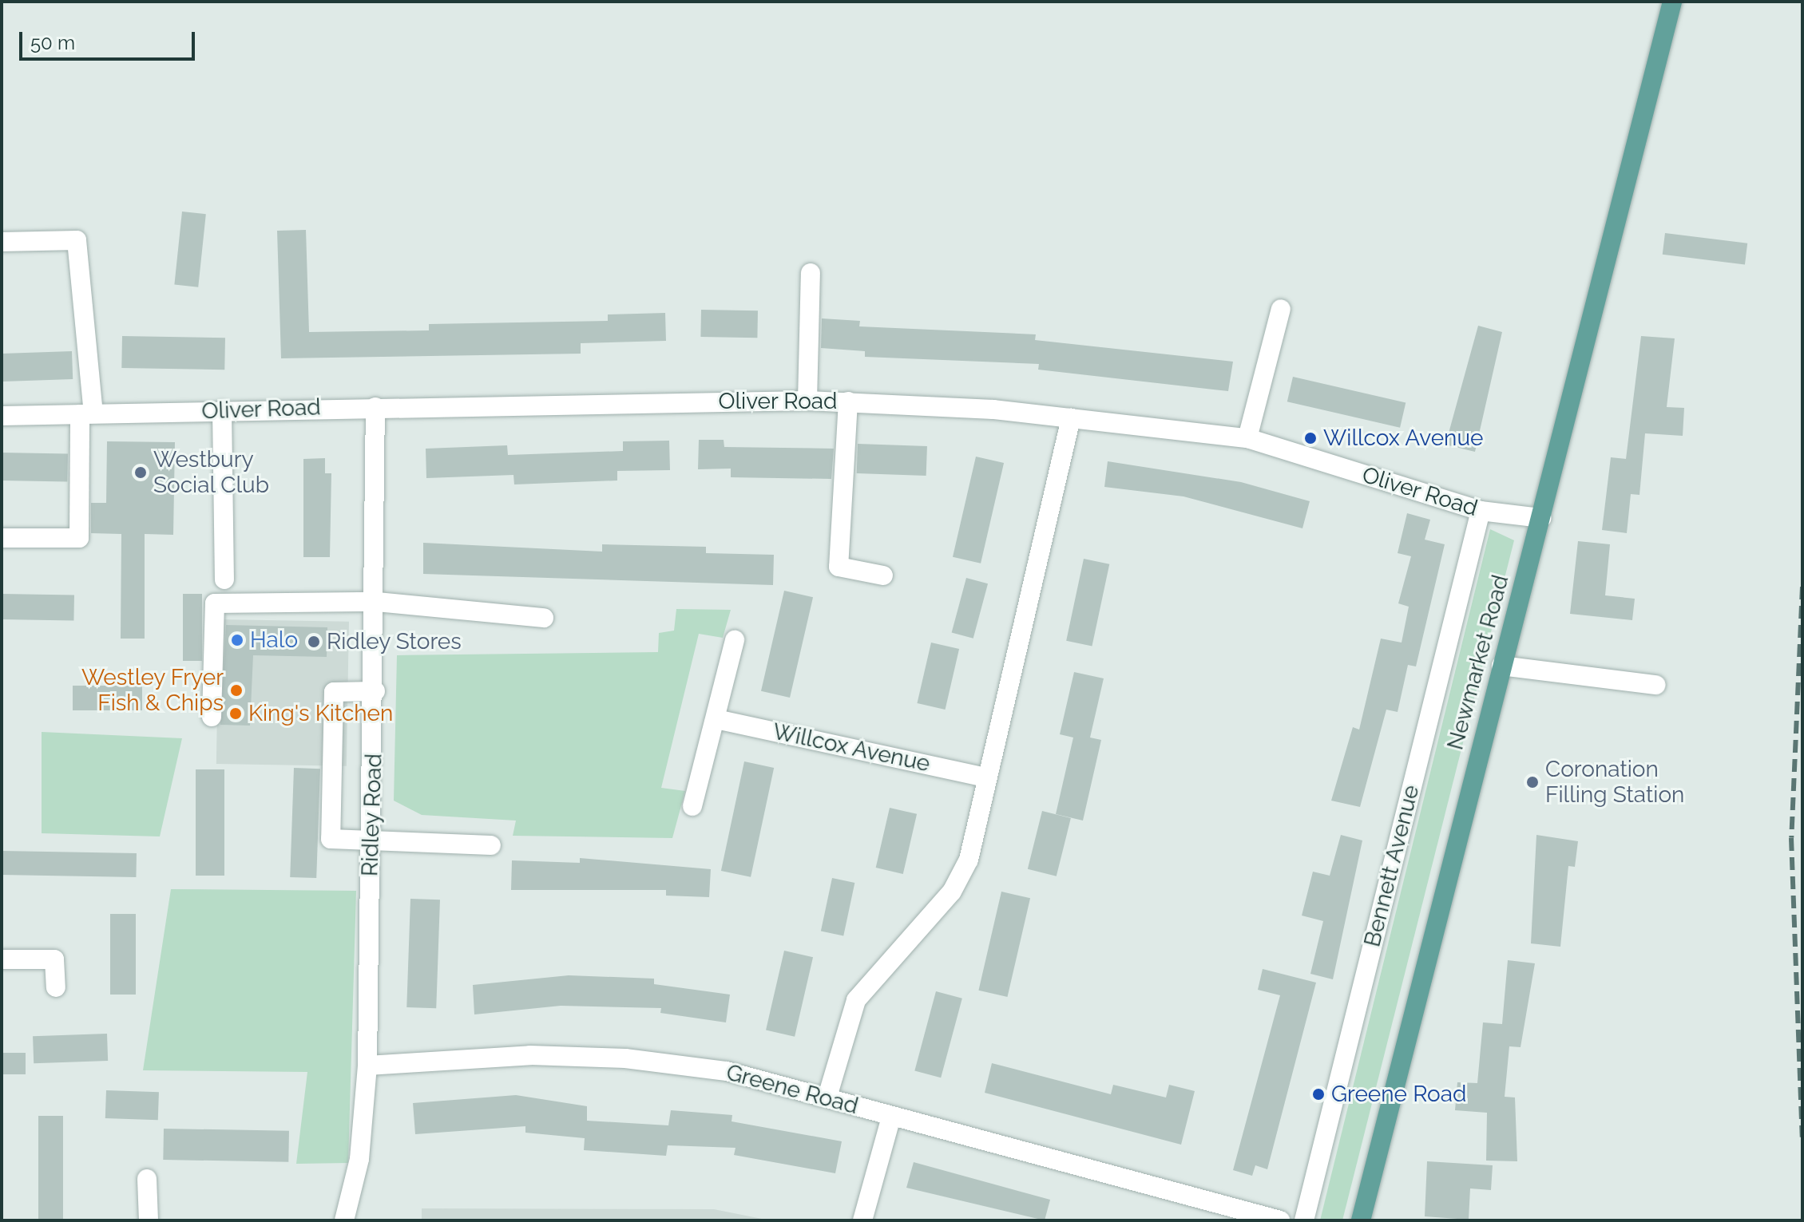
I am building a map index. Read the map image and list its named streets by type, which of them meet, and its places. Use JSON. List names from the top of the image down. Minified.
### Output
{"streets":{"main road":["Newmarket Road"],"street":["Oliver Road","Willcox Avenue","Ridley Road","Bennett Avenue","Greene Road"]},"crossings":[["Oliver Road","Newmarket Road"],["Oliver Road","Ridley Road"],["Oliver Road","Bennett Avenue"],["Ridley Road","Greene Road"]],"places":["Willcox Avenue","Westbury Social Club","Halo","Ridley Stores","Westley Fryer Fish & Chips","King's Kitchen","Coronation Filling Station","Greene Road"],"scale_bar":"50 m"}
